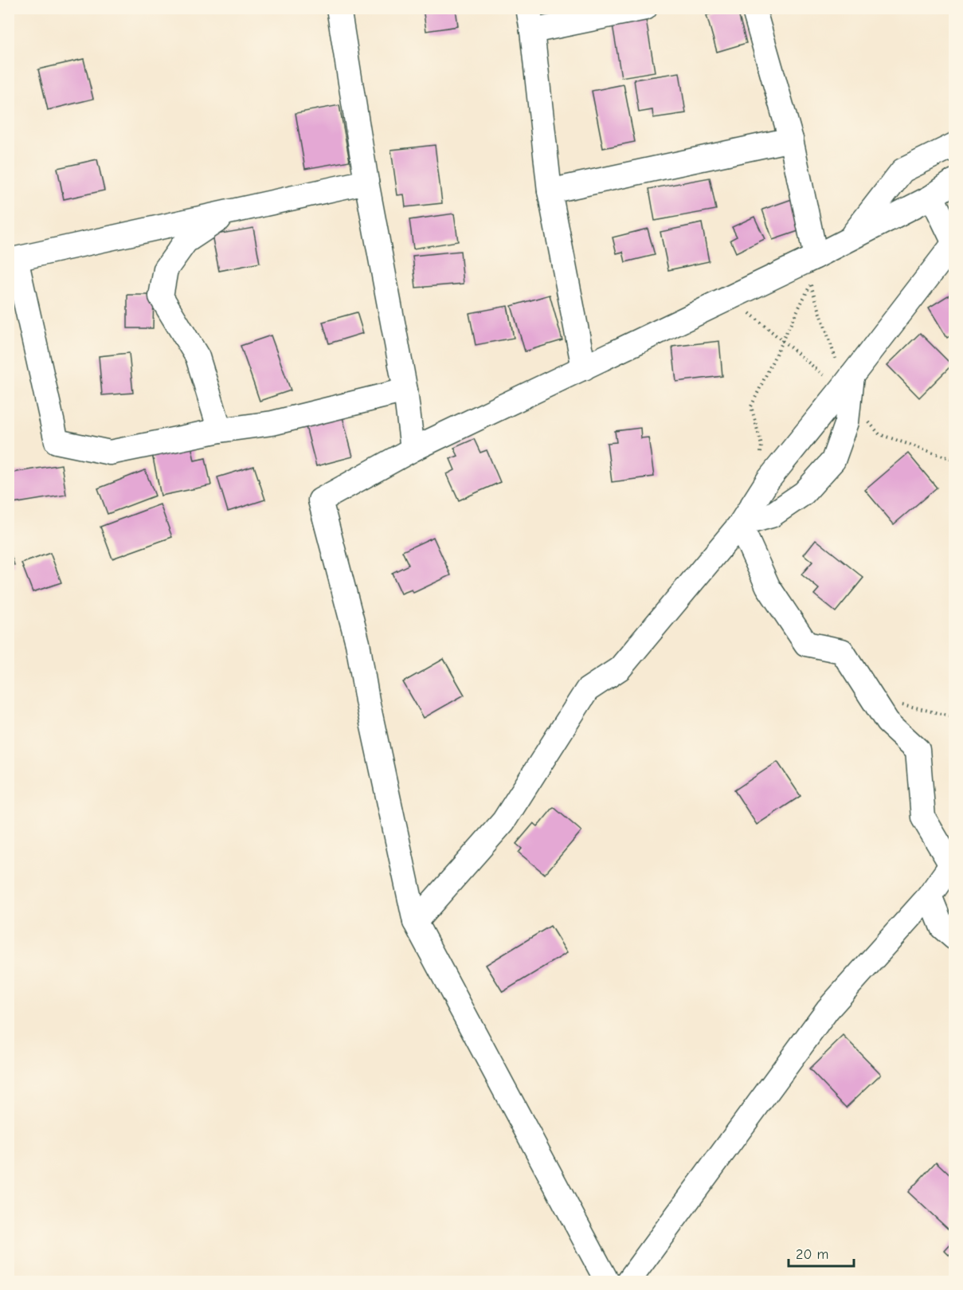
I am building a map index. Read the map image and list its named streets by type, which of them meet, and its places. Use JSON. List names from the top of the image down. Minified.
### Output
{"scale_bar":"20 m"}
